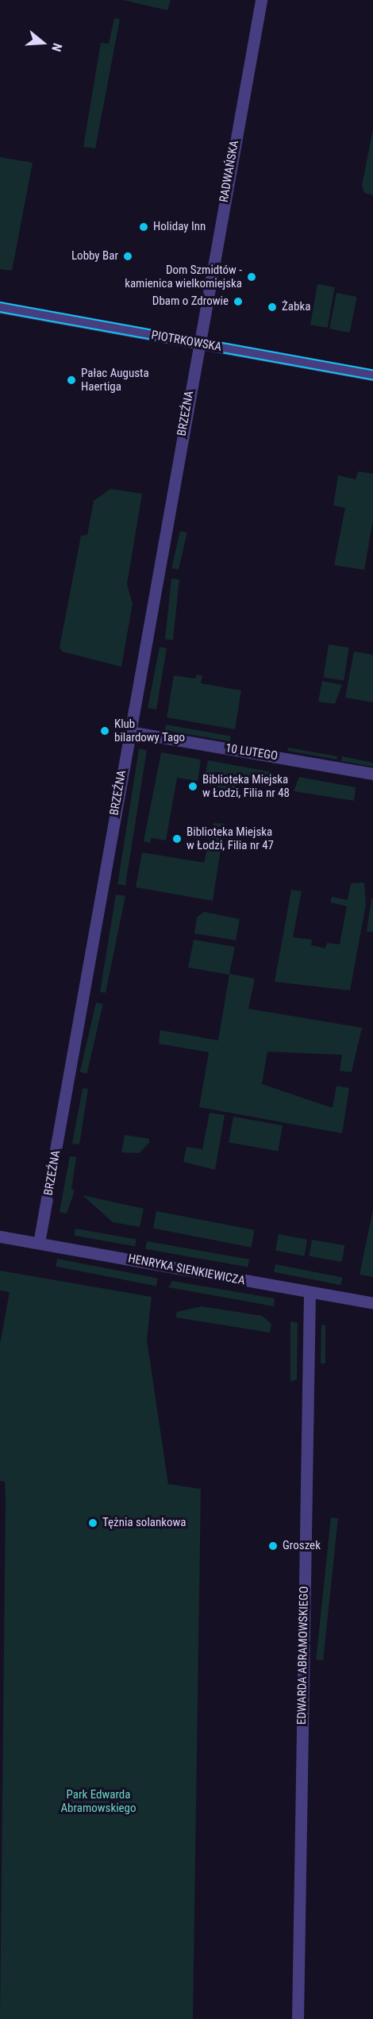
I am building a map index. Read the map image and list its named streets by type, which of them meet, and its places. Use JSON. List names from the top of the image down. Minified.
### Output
{"streets":{"street":["RADWAŃSKA","PIOTRKOWSKA","BRZEŹNA","10 LUTEGO","HENRYKA SIENKIEWICZA","EDWARDA ABRAMOWSKIEGO"]},"crossings":[["RADWAŃSKA","PIOTRKOWSKA"],["RADWAŃSKA","BRZEŹNA"],["PIOTRKOWSKA","BRZEŹNA"],["BRZEŹNA","10 LUTEGO"],["BRZEŹNA","HENRYKA SIENKIEWICZA"],["HENRYKA SIENKIEWICZA","EDWARDA ABRAMOWSKIEGO"]],"parks":["Park Edwarda Abramowskiego"],"places":["Holiday Inn","Lobby Bar","Dom Szmidtów - kamienica wielkomiejska","Dbam o Zdrowie","Żabka","Pałac Augusta Haertiga","Klub bilardowy Tago","Biblioteka Miejska w Łodzi, Filia nr 48","Biblioteka Miejska w Łodzi, Filia nr 47","Tężnia solankowa","Groszek"],"north":"right"}
